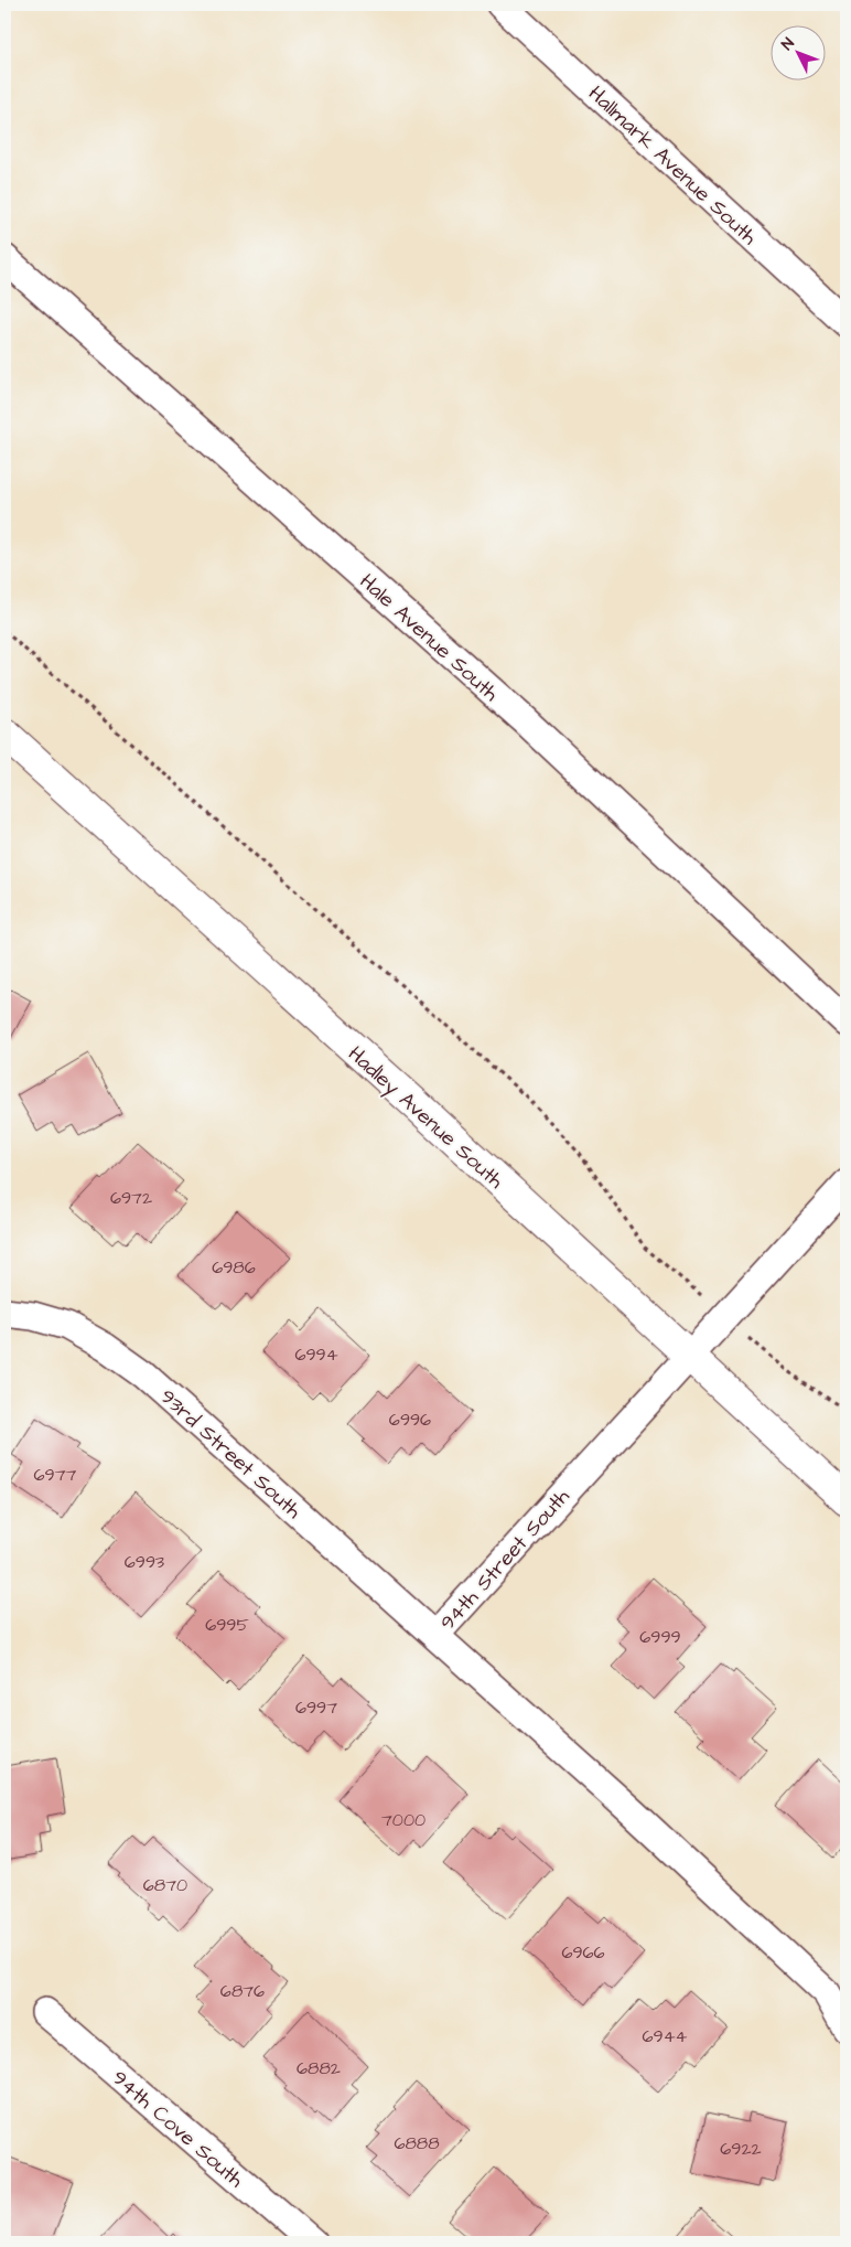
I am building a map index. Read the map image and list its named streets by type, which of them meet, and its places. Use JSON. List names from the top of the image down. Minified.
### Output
{"streets":{"street":["Hallmark Avenue South","Hale Avenue South","Hadley Avenue South","93rd Street South","94th Street South","94th Cove South"]},"crossings":[["Hadley Avenue South","94th Street South"],["93rd Street South","94th Street South"]],"house_numbers":["6972","6986","6994","6996","6977","6993","6995","6999","6997","7000","6870","6966","6876","6944","6882","6888","6922"],"north":"top left"}
